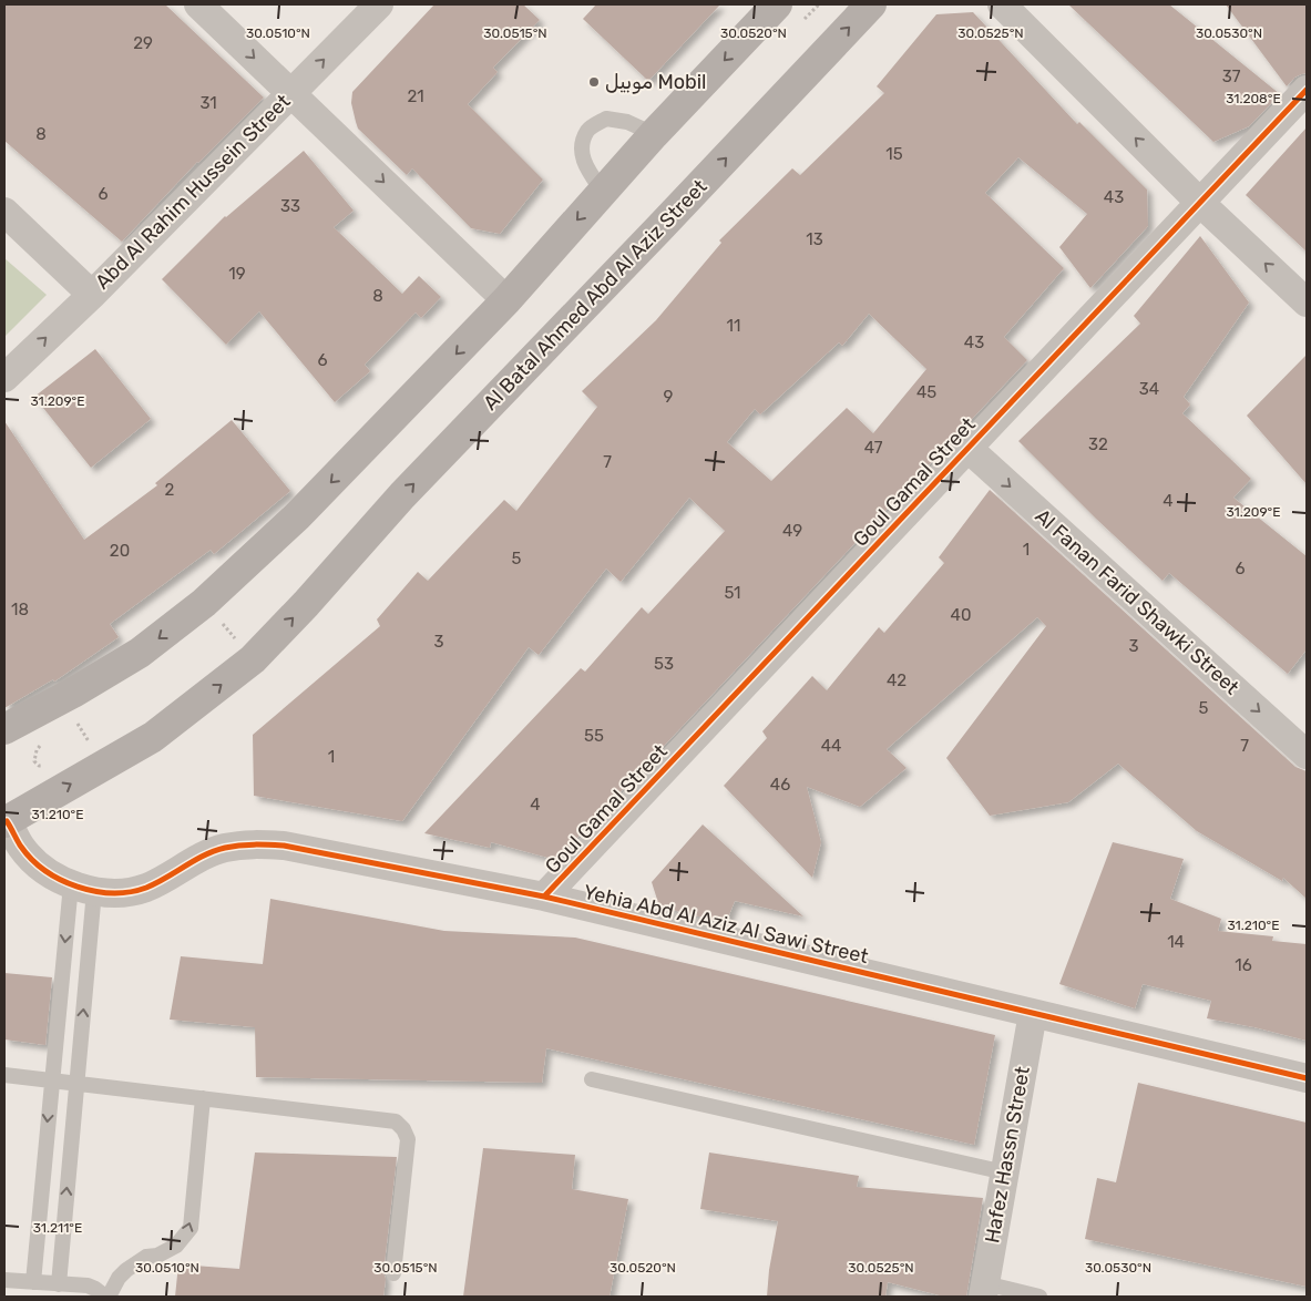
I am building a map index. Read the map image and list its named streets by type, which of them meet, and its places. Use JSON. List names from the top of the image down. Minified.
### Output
{"streets":{"main road":["Al Batal Ahmed Abd Al Aziz Street"],"street":["Abd Al Rahim Hussein Street","Goul Gamal Street","Al Fanan Farid Shawki Street","Yehia Abd Al Aziz Al Sawi Street","Hafez Hassn Street"]},"crossings":[["Al Batal Ahmed Abd Al Aziz Street","Yehia Abd Al Aziz Al Sawi Street"],["Goul Gamal Street","Al Fanan Farid Shawki Street"],["Goul Gamal Street","Yehia Abd Al Aziz Al Sawi Street"],["Yehia Abd Al Aziz Al Sawi Street","Hafez Hassn Street"]],"one_way":["Abd Al Rahim Hussein Street","Al Fanan Farid Shawki Street"],"places":["موبيل Mobil"],"house_numbers":["29","37","21","31","8","15","6","43","33","13","19","8","11","43","6","34","45","9","32","47","7","2","4","49","1","20","5","6","51","18","40","3","3","53","42","5","55","44","7","1","46","4","14","16"],"coordinates":["30.0510°N","30.0515°N","30.0520°N","30.0525°N","30.0530°N","31.208°E","31.209°E","31.210°E","31.211°E"]}
